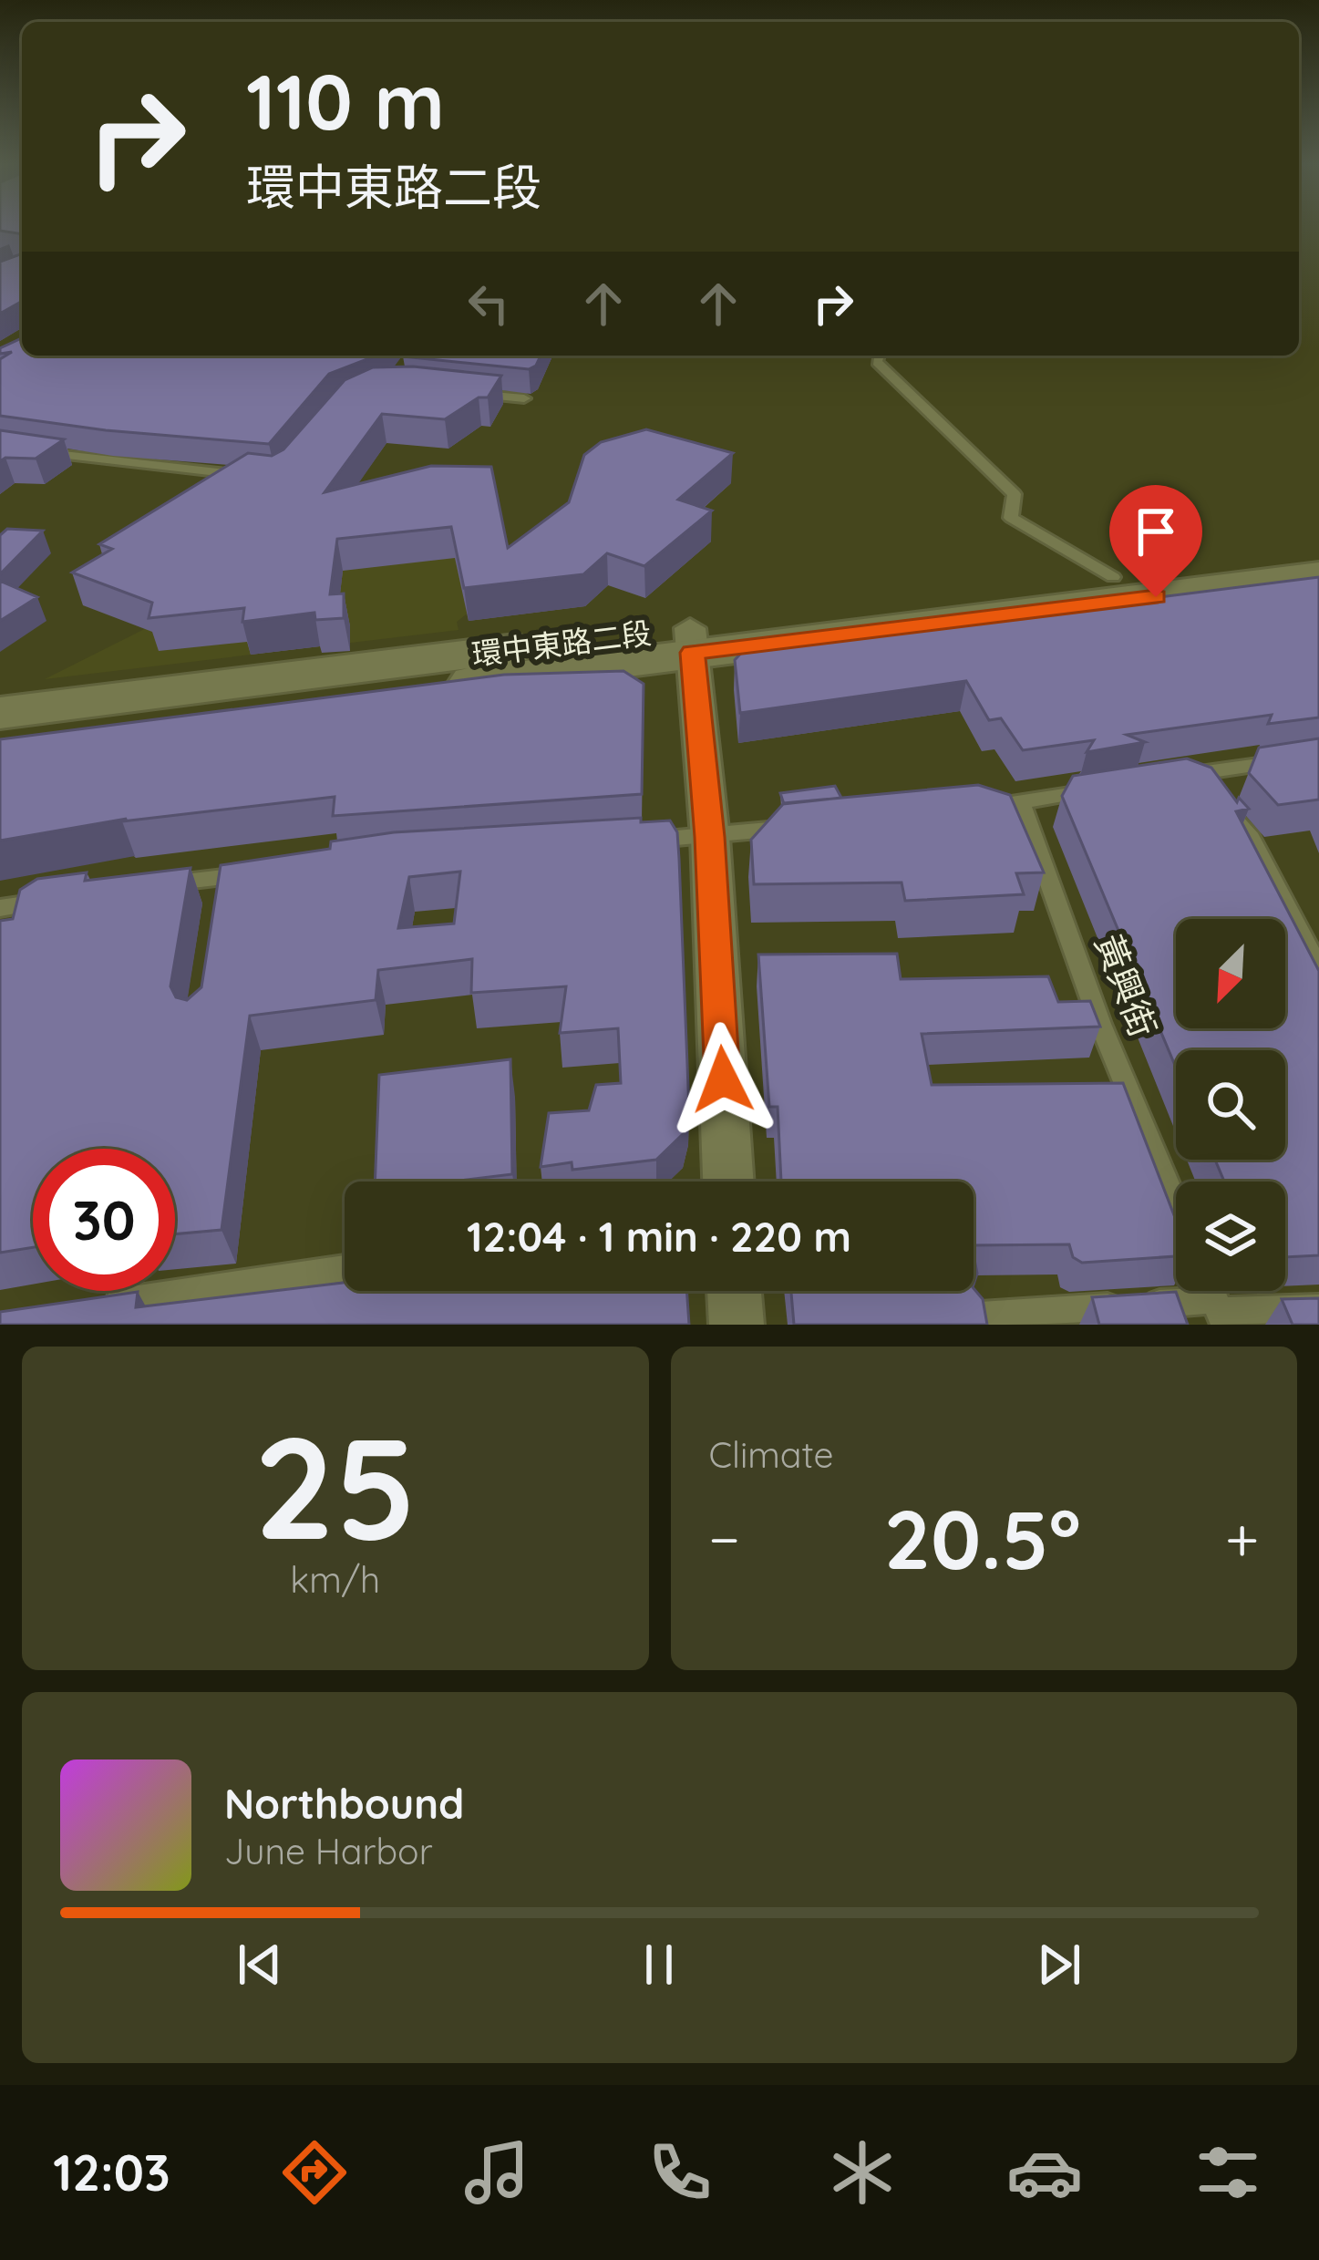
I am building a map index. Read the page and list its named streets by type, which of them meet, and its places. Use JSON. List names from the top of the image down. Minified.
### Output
{"streets":{"main road":["環中東路二段"],"lane":["黃興街"]},"north":"bottom left","page":{"turn":["110 m","環中東路二段"],"limit":"30","trip":"12:04 · 1 min · 220 m","tile":[["25","km/h"],"Climate"],"heat":["−","20.5°","+"],"song":["Northbound","June Harbor"],"tabs":"12:03"}}
